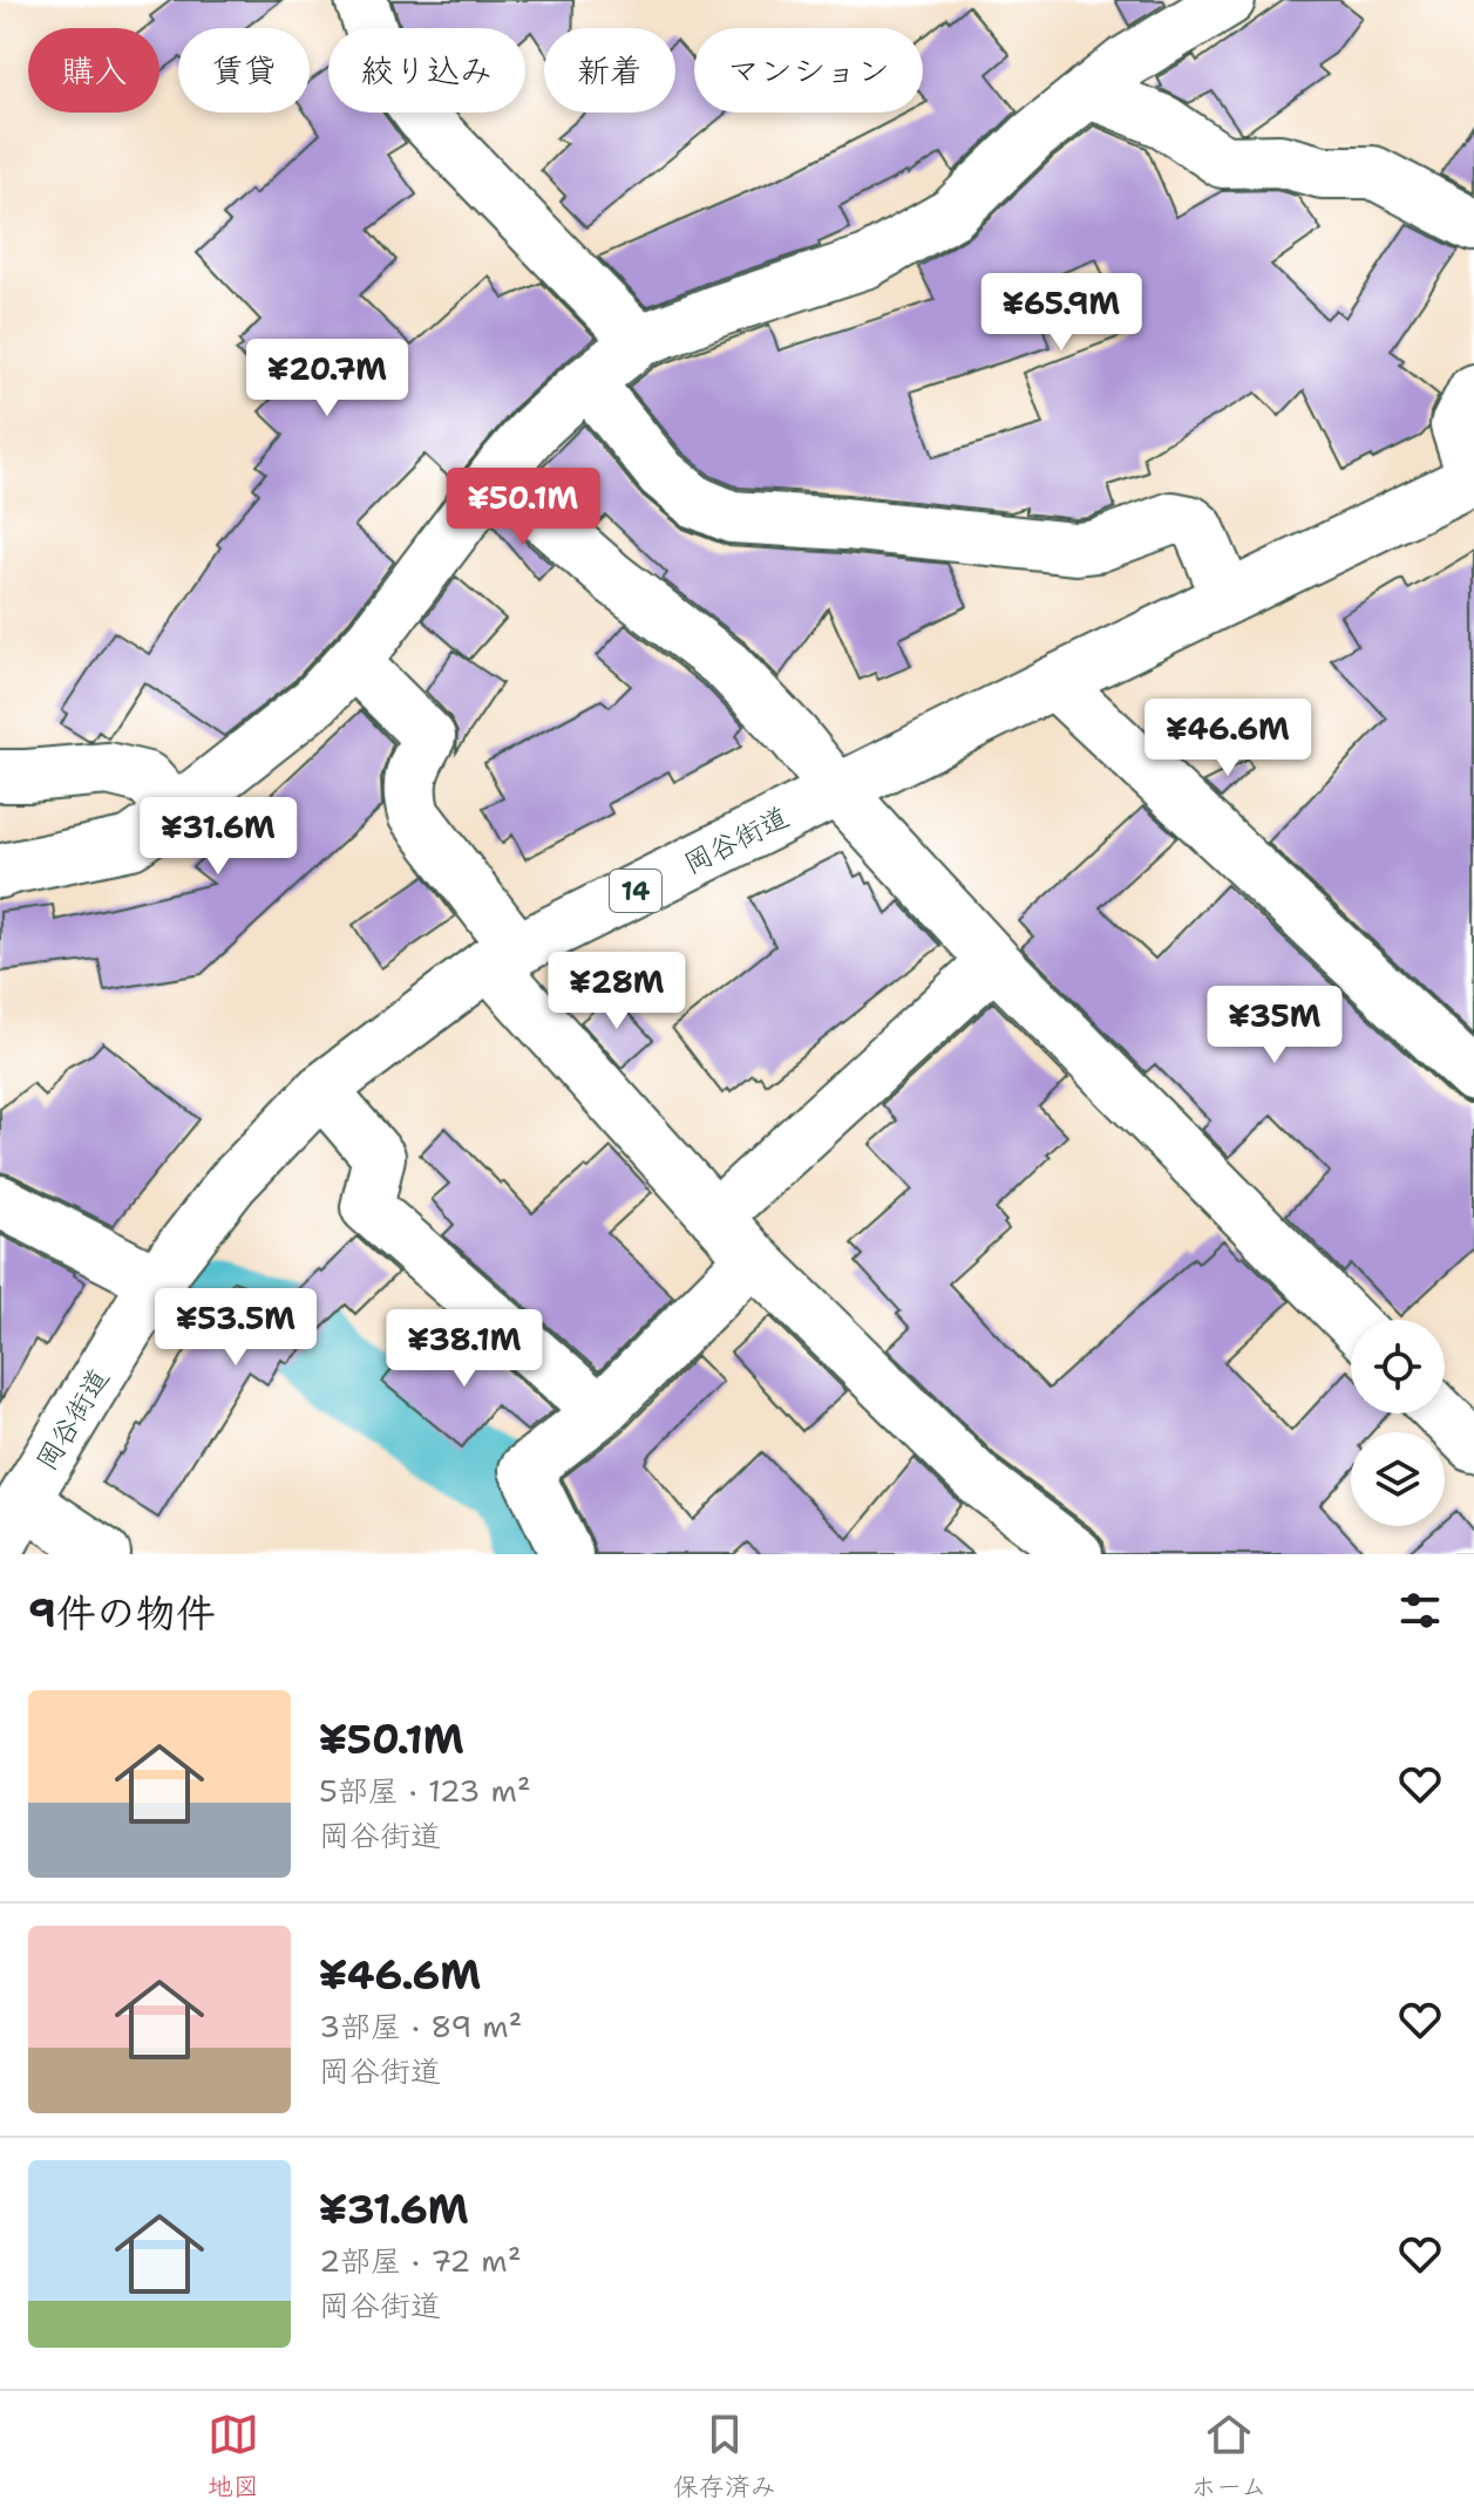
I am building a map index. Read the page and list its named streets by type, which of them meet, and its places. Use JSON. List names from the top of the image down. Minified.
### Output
{"streets":{"street":["岡谷街道","14"]},"page":{"chip":["購入","賃貸","絞り込み","新着","マンション"],"price":["¥65.9M","¥20.7M","¥50.1M","¥46.6M","¥31.6M","¥28M","¥35M","¥53.5M","¥38.1M"],"heading":"9件の物件","list":[{"name":"¥50.1M","note":"5部屋 · 123 m² · 岡谷街道"},{"name":"¥46.6M","note":"3部屋 · 89 m² · 岡谷街道"},{"name":"¥31.6M","note":"2部屋 · 72 m² · 岡谷街道"}],"tabs":["地図","保存済み","ホーム"]}}
